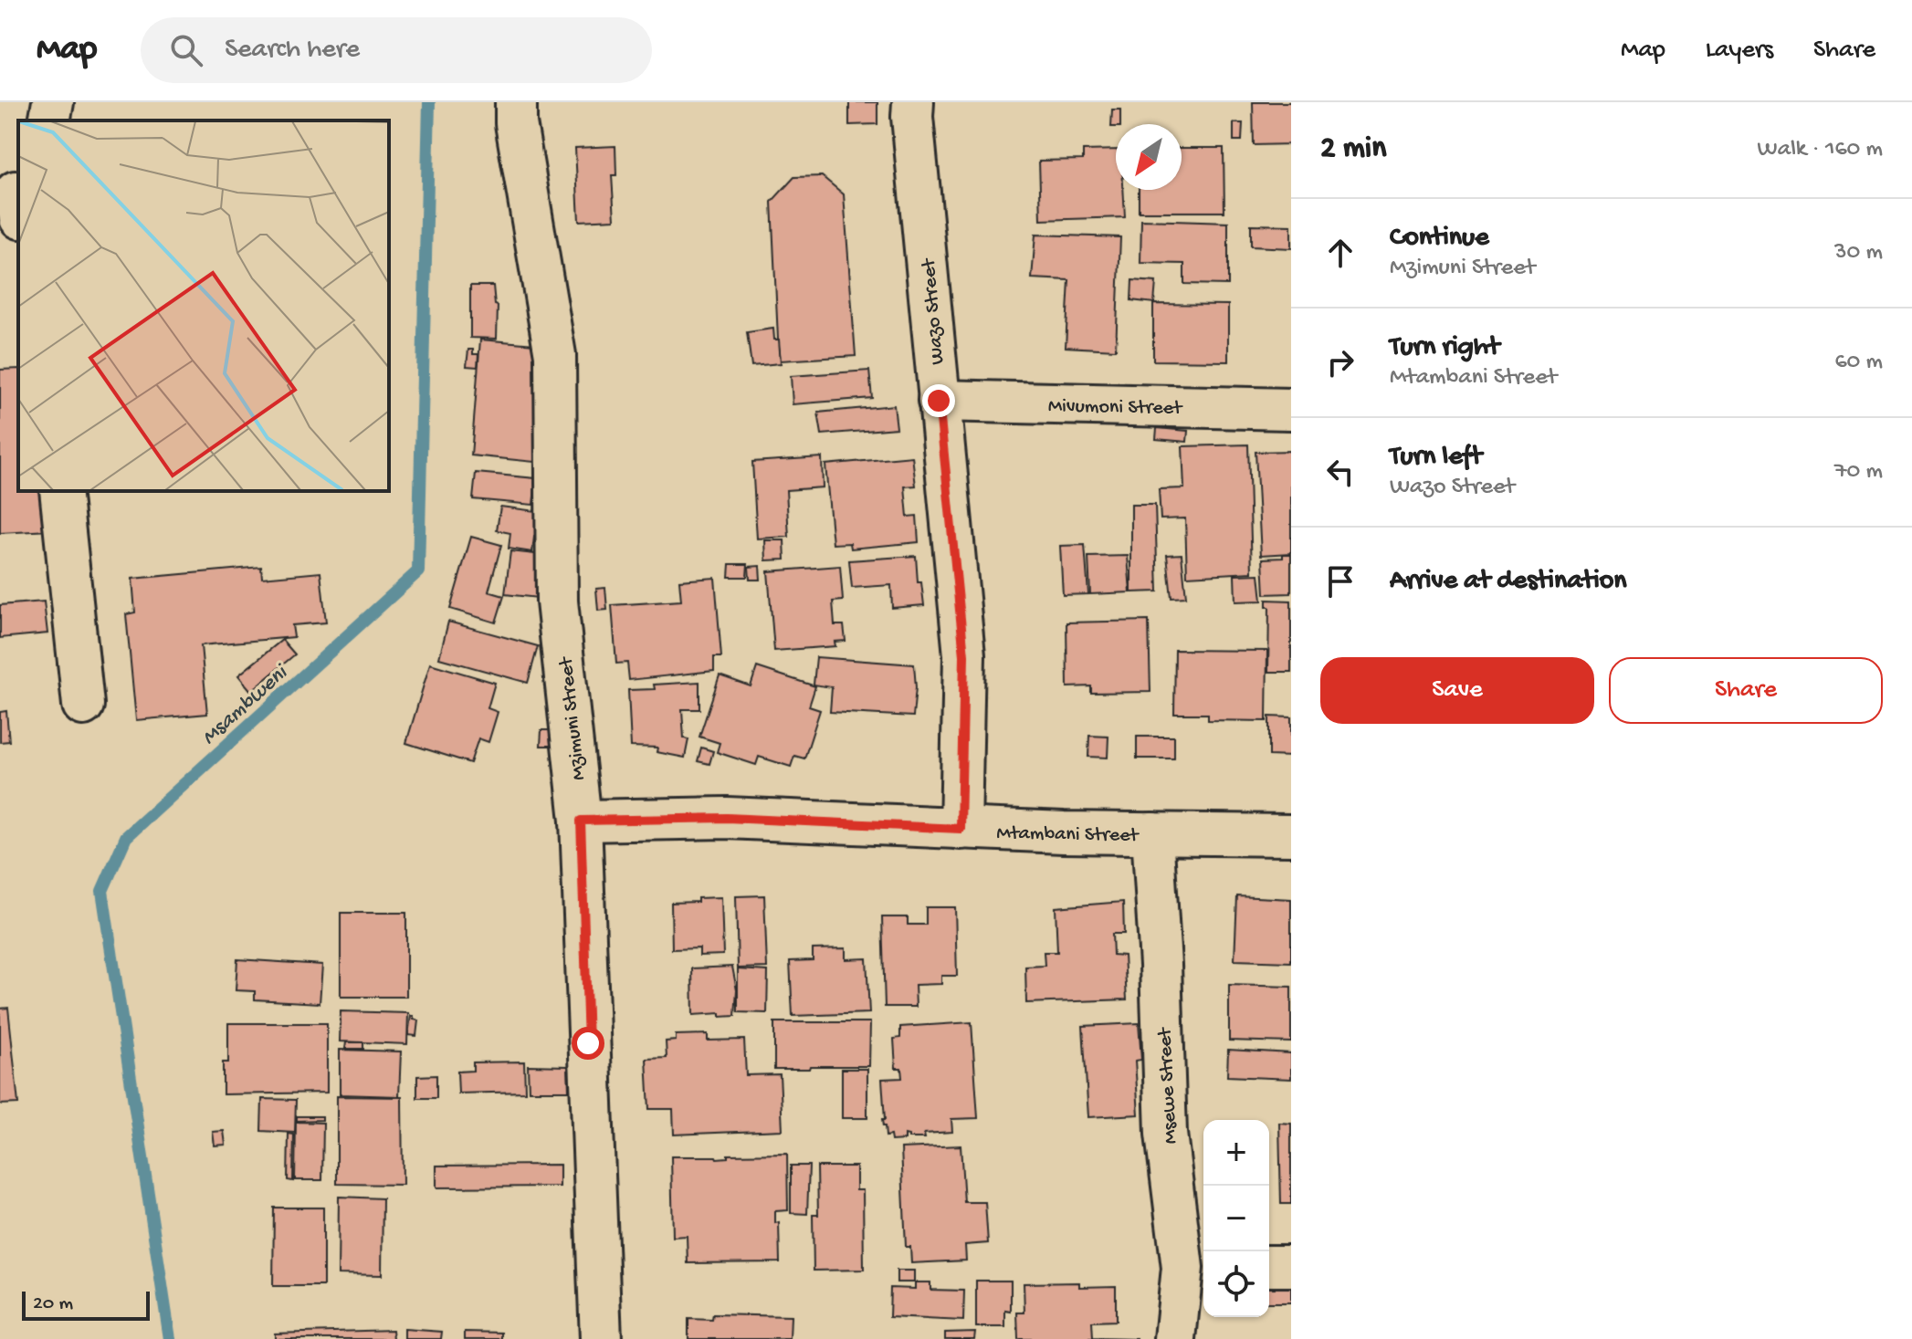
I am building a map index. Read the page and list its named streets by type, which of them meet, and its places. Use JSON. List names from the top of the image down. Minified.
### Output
{"streets":{"street":["Wazo Street","Mivumoni Street","Mzimuni Street","Mtambani Street","Msewe Street"]},"crossings":[["Wazo Street","Mivumoni Street"],["Wazo Street","Mtambani Street"],["Mzimuni Street","Mtambani Street"],["Mtambani Street","Msewe Street"]],"water":["Msambweni"],"scale_bar":"20 m","north":"bottom left","page":{"header":"Map","search":"Search here","nav":["Map","Layers","Share"],"heading":["2 min","Walk · 160 m"],"list":[["Continue","Mzimuni Street","30 m"],["Turn right","Mtambani Street","60 m"],["Turn left","Wazo Street","70 m"],"Arrive at destination"],"buttons":["Save","Share"],"map_buttons":["+","−"],"scale":"20 m"}}
